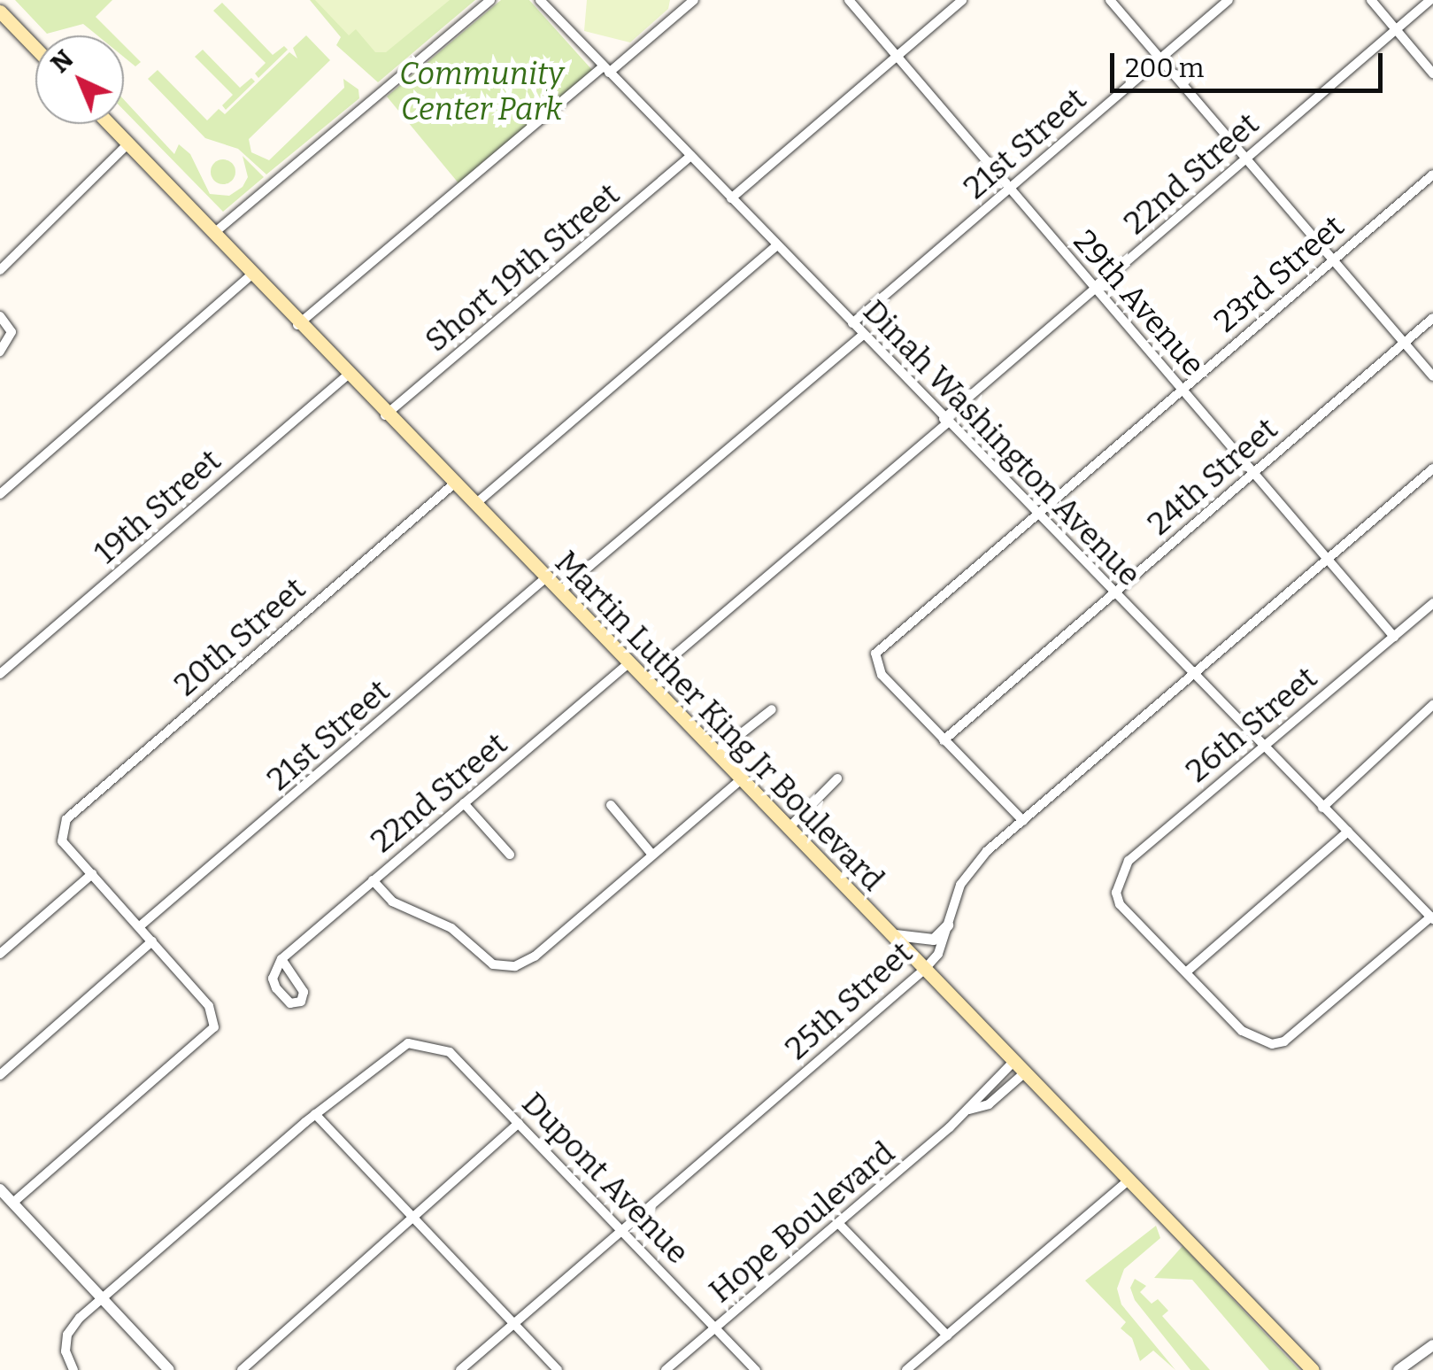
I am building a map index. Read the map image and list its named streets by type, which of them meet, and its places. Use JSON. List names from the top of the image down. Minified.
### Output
{"streets":{"main road":["Martin Luther King Jr Boulevard"],"street":["21st Street","22nd Street","Short 19th Street","23rd Street","29th Avenue","Dinah Washington Avenue","24th Street","19th Street","20th Street","26th Street","25th Street","Dupont Avenue","Hope Boulevard"]},"crossings":[["21st Street","29th Avenue"],["21st Street","Dinah Washington Avenue"],["21st Street","Martin Luther King Jr Boulevard"],["22nd Street","29th Avenue"],["22nd Street","Dinah Washington Avenue"],["22nd Street","Martin Luther King Jr Boulevard"],["Short 19th Street","Dinah Washington Avenue"],["Short 19th Street","Martin Luther King Jr Boulevard"],["23rd Street","29th Avenue"],["23rd Street","Dinah Washington Avenue"],["23rd Street","24th Street"],["29th Avenue","24th Street"],["29th Avenue","26th Street"],["29th Avenue","25th Street"],["Dinah Washington Avenue","24th Street"],["Dinah Washington Avenue","26th Street"],["Dinah Washington Avenue","25th Street"],["19th Street","Martin Luther King Jr Boulevard"],["20th Street","Martin Luther King Jr Boulevard"],["Martin Luther King Jr Boulevard","25th Street"],["Martin Luther King Jr Boulevard","Hope Boulevard"],["25th Street","Dupont Avenue"],["Dupont Avenue","Hope Boulevard"]],"parks":["Community Center Park"],"scale_bar":"200 m","north":"top left"}
